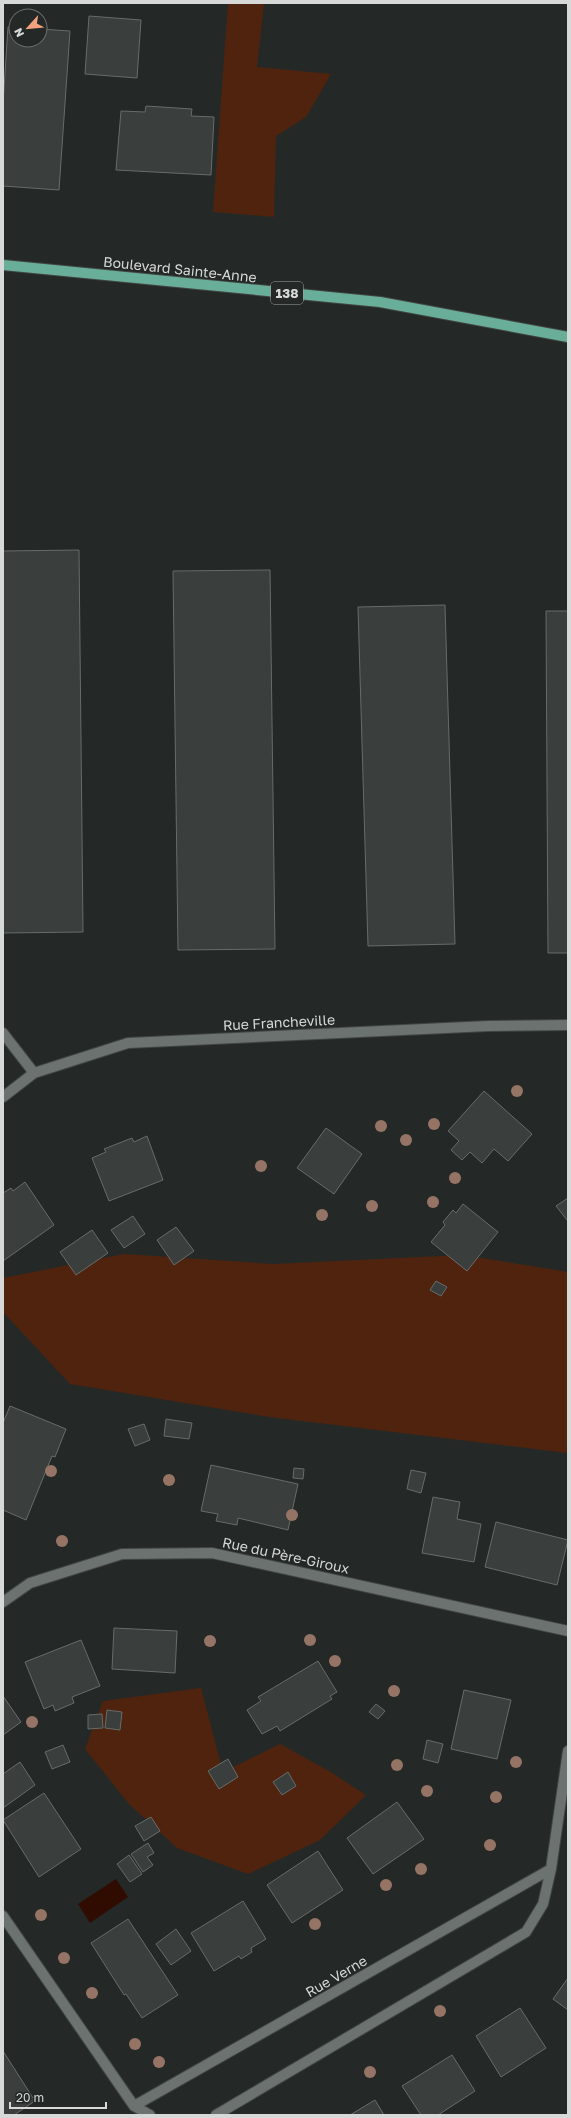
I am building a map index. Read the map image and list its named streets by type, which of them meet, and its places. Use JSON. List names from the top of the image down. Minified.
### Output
{"streets":{"main road":["Boulevard Sainte-Anne","138"],"street":["Rue Francheville","Rue du Père-Giroux","Rue Verne"]},"scale_bar":"20 m","north":"bottom left"}
